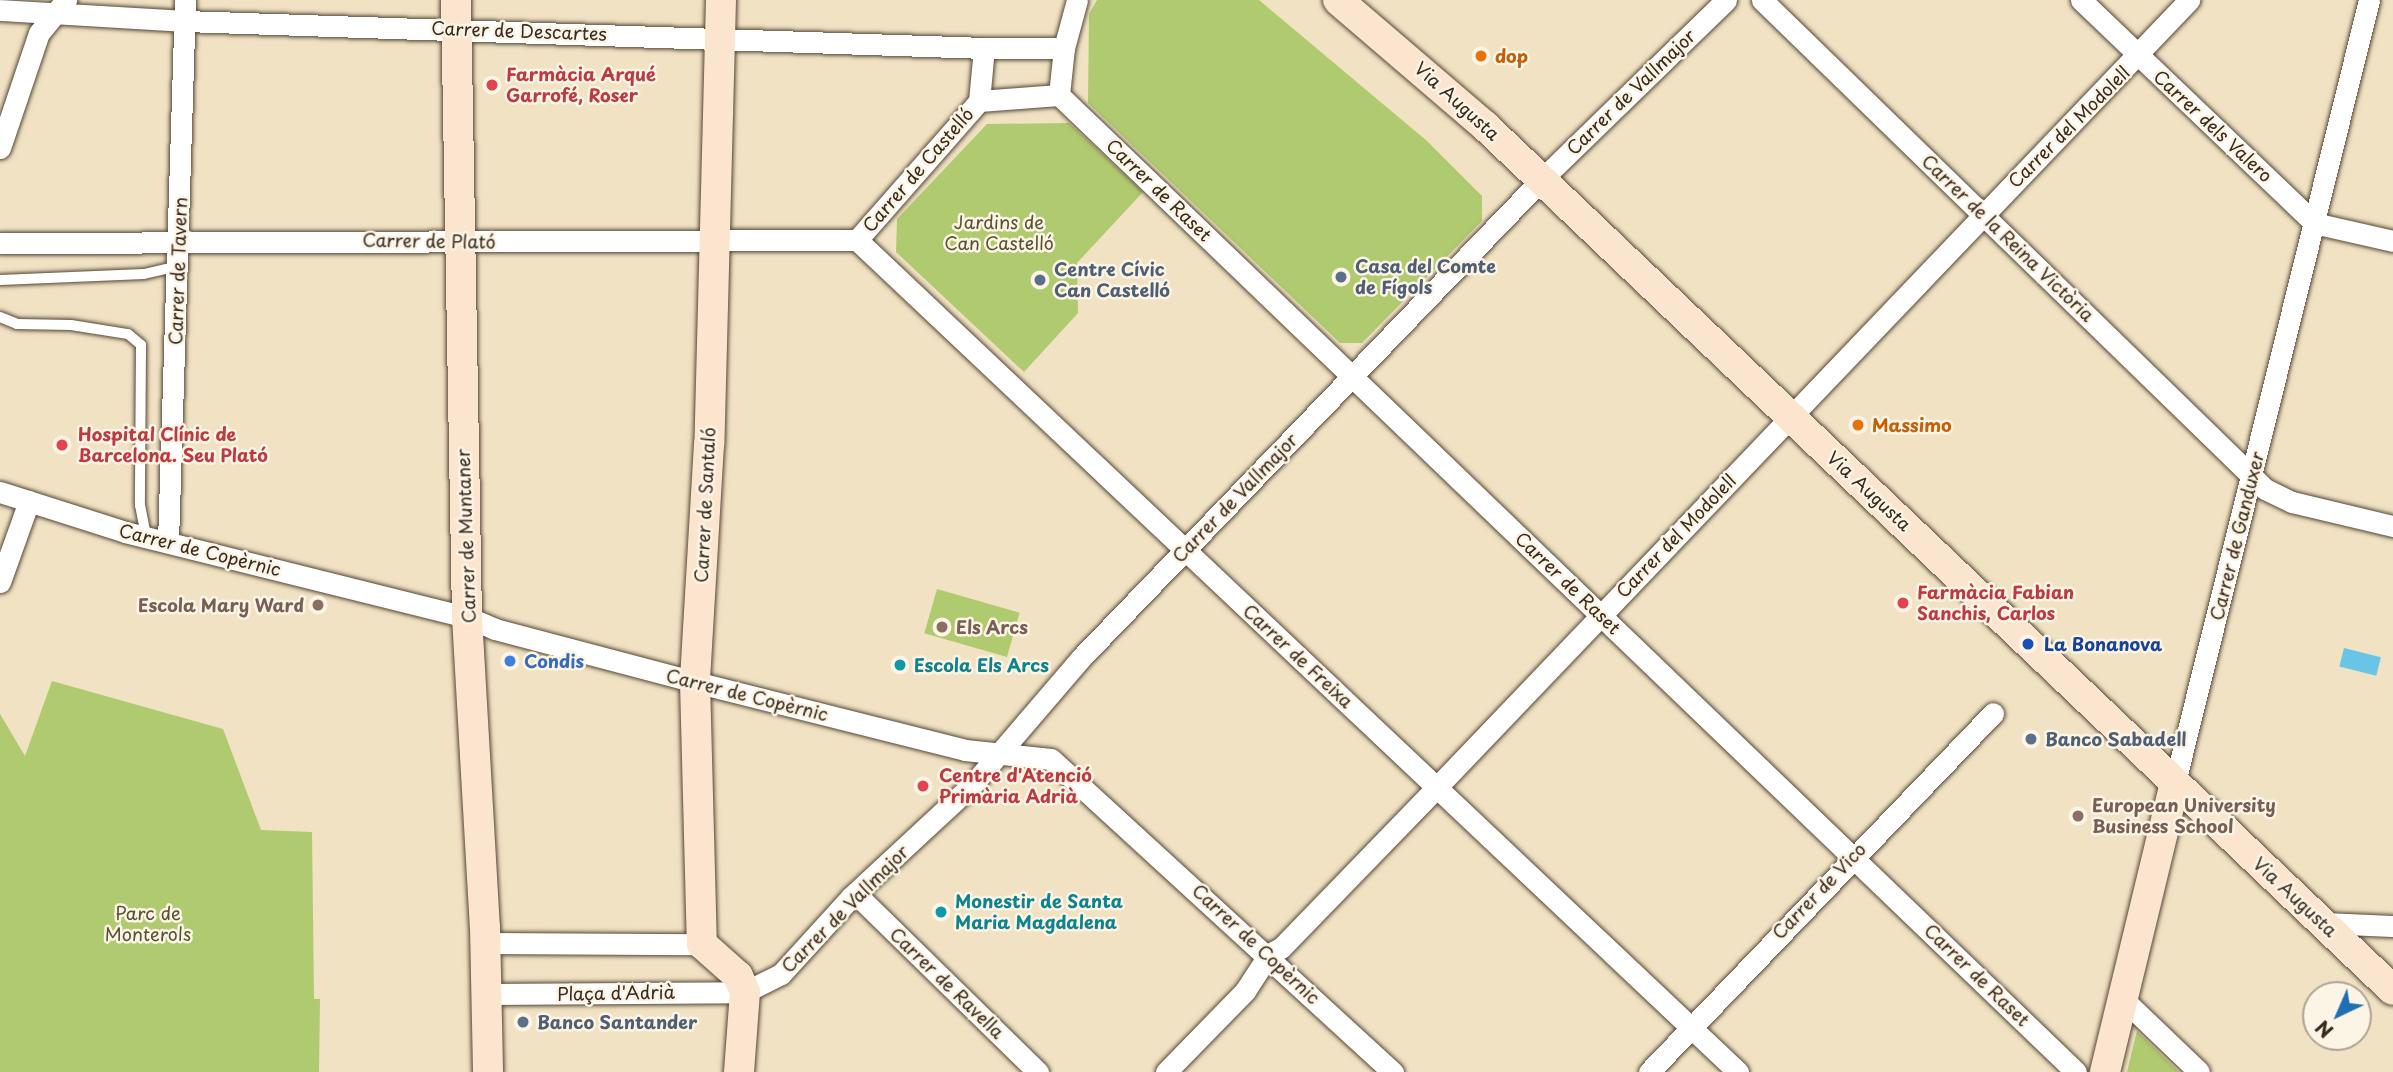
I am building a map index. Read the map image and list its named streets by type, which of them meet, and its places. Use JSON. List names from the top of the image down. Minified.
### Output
{"streets":{"street":["Carrer de Descartes","Carrer de Vallmajor","Via Augusta","Carrer dels Valero","Carrer del Modolell","Carrer de Castelló","Carrer de Raset","Carrer de la Reina Victòria","Carrer de Plató","Carrer de Tavern","Carrer de Santaló","Carrer de Muntaner","Carrer de Ganduxer","Carrer de Copèrnic","Carrer de Freixa","Carrer de Vico","Carrer de Ravella","Plaça d'Adrià"]},"crossings":[["Carrer de Descartes","Carrer de Tavern"],["Carrer de Descartes","Carrer de Santaló"],["Carrer de Descartes","Carrer de Muntaner"],["Carrer de Vallmajor","Via Augusta"],["Carrer de Vallmajor","Carrer de Raset"],["Carrer de Vallmajor","Carrer de Copèrnic"],["Carrer de Vallmajor","Carrer de Freixa"],["Carrer de Vallmajor","Carrer de Ravella"],["Carrer de Vallmajor","Plaça d'Adrià"],["Via Augusta","Carrer del Modolell"],["Via Augusta","Carrer de Ganduxer"],["Carrer dels Valero","Carrer del Modolell"],["Carrer dels Valero","Carrer de Ganduxer"],["Carrer del Modolell","Carrer de Raset"],["Carrer del Modolell","Carrer de la Reina Victòria"],["Carrer del Modolell","Carrer de Copèrnic"],["Carrer del Modolell","Carrer de Freixa"],["Carrer de Castelló","Carrer de Plató"],["Carrer de Castelló","Carrer de Freixa"],["Carrer de Raset","Carrer de Vico"],["Carrer de la Reina Victòria","Carrer de Ganduxer"],["Carrer de Plató","Carrer de Tavern"],["Carrer de Plató","Carrer de Santaló"],["Carrer de Plató","Carrer de Muntaner"],["Carrer de Plató","Carrer de Freixa"],["Carrer de Tavern","Carrer de Copèrnic"],["Carrer de Santaló","Carrer de Copèrnic"],["Carrer de Muntaner","Carrer de Copèrnic"],["Carrer de Muntaner","Plaça d'Adrià"],["Carrer de Freixa","Carrer de Vico"]],"parks":["Jardins de Can Castelló","Parc de Monterols"],"places":["dop","Farmàcia Arqué Garrofé, Roser","Casa del Comte de Fígols","Centre Cívic Can Castelló","Massimo","Hospital Clínic de Barcelona. Seu Plató","Farmàcia Fabian Sanchis, Carlos","Escola Mary Ward","Els Arcs","La Bonanova","Condis","Escola Els Arcs","Banco Sabadell","Centre d'Atenció Primària Adrià","European University Business School","Monestir de Santa Maria Magdalena","Banco Santander"],"north":"bottom left"}
